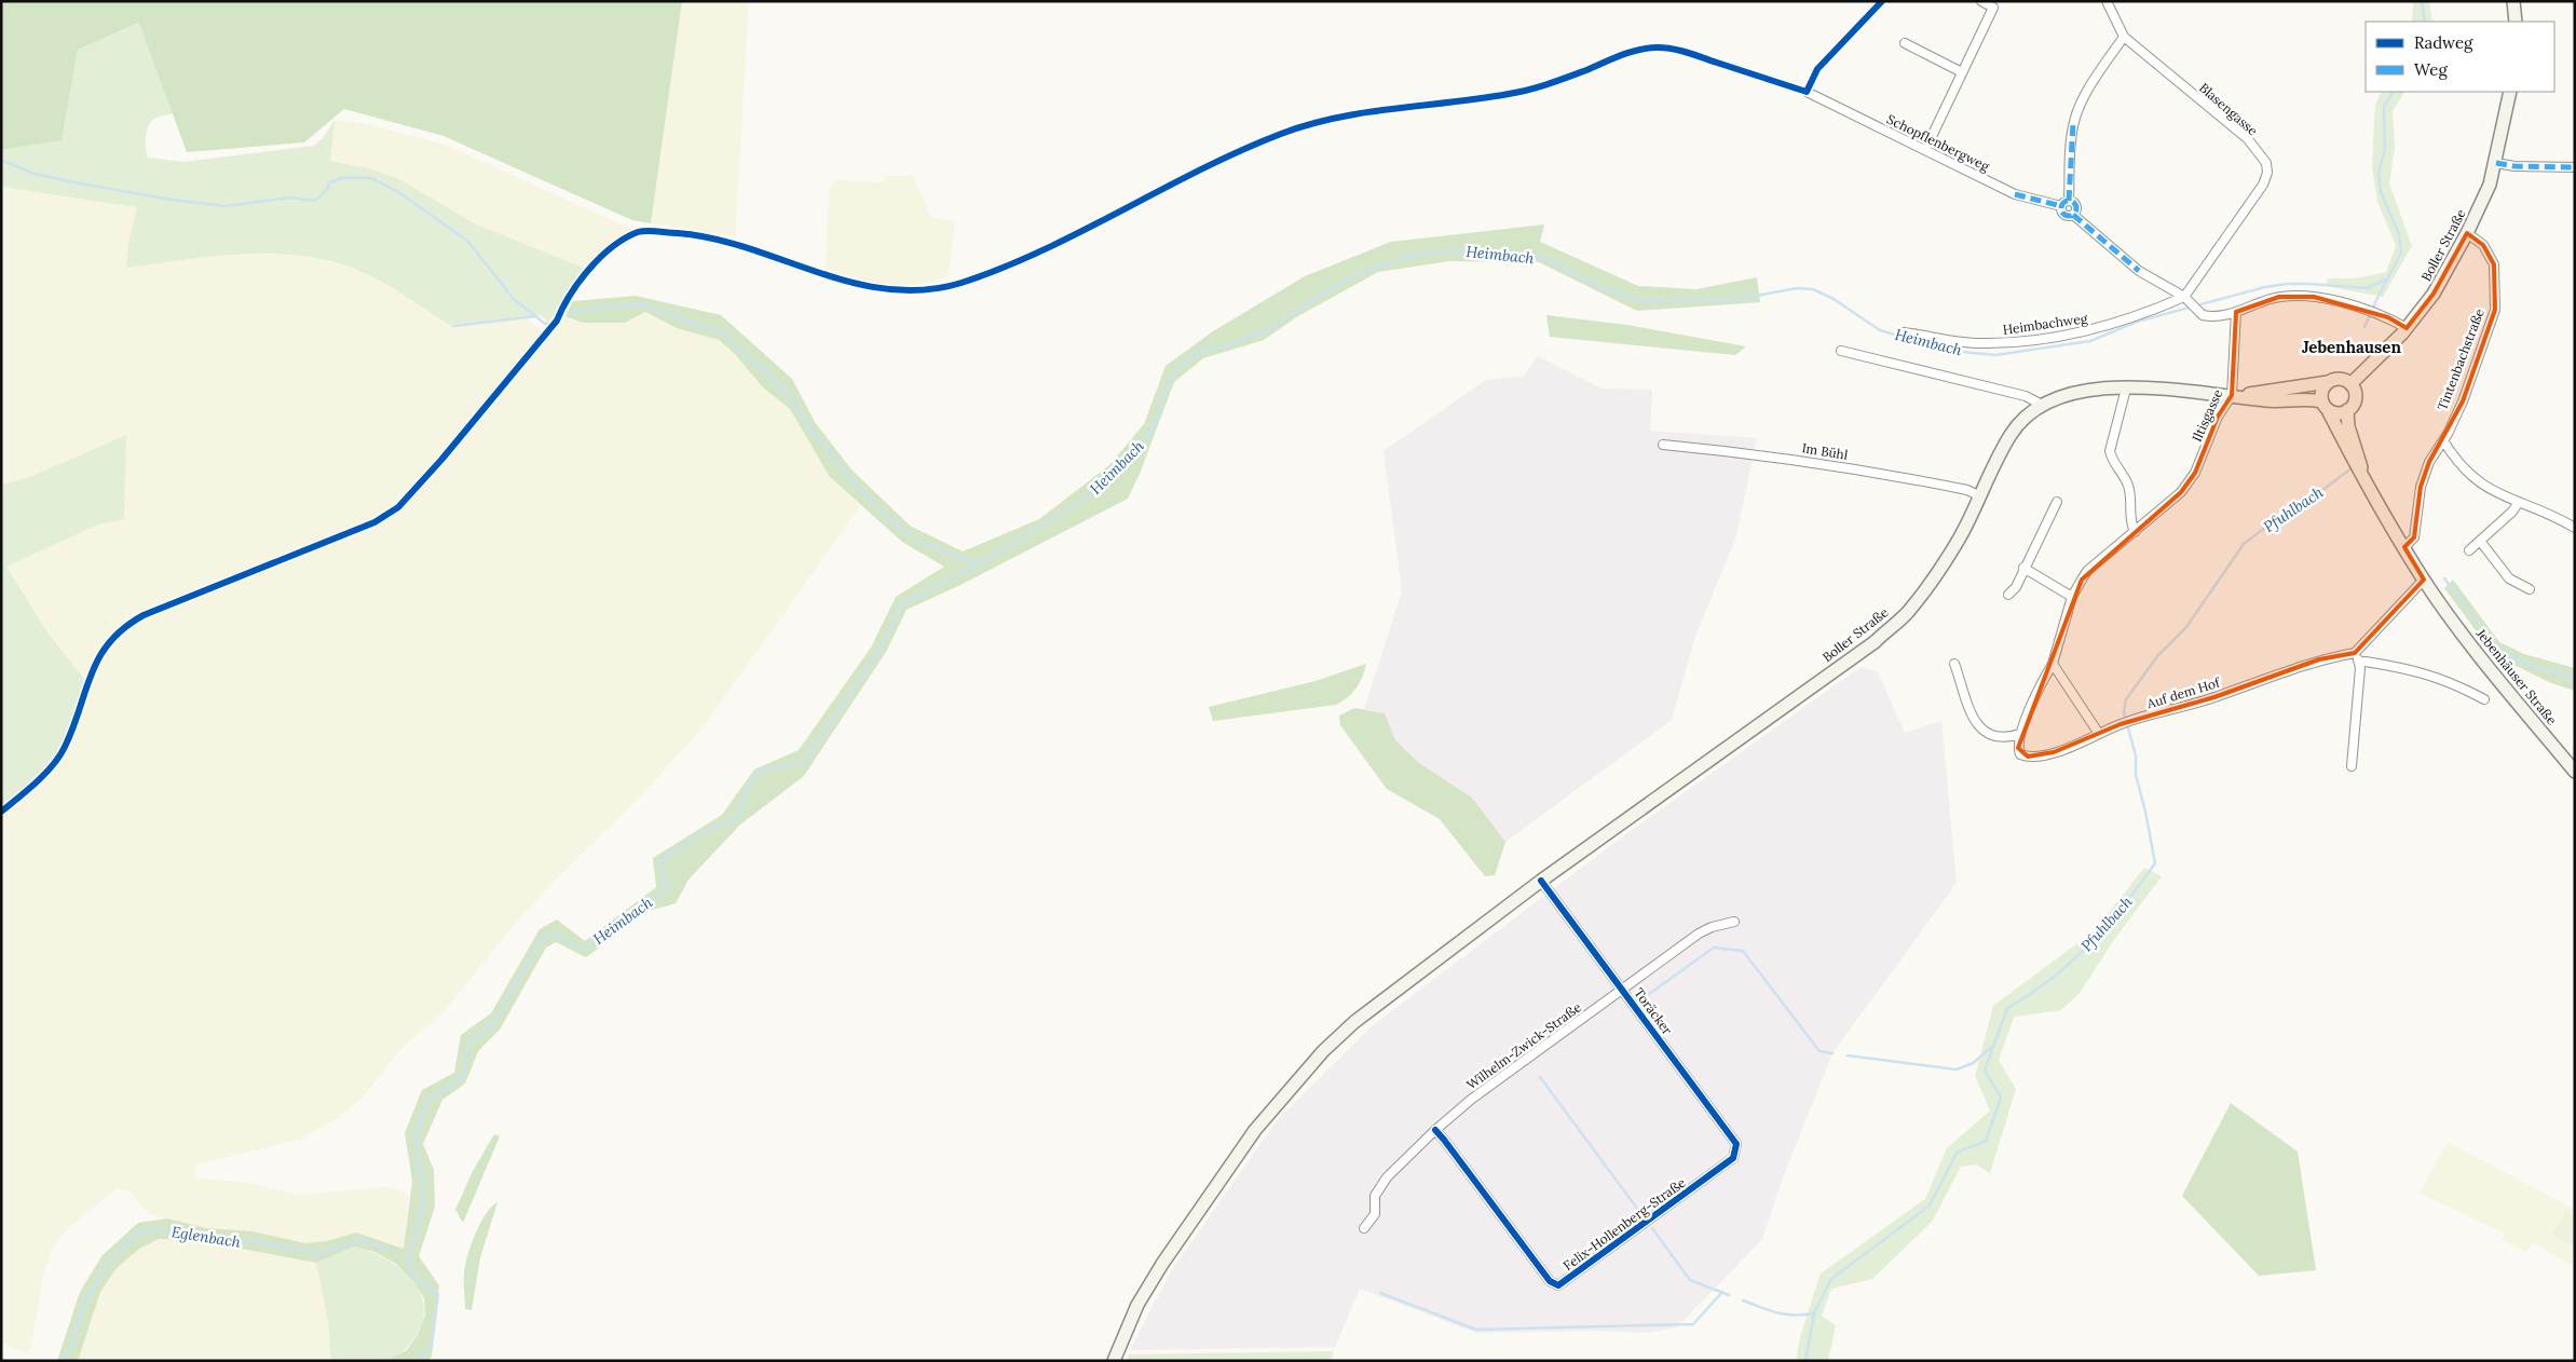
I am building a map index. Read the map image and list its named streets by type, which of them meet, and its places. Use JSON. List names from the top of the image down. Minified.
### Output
{"streets":{"main road":["Boller Straße","Jebenhäuser Straße"],"street":["Blasengasse","Schopflenbergweg","Heimbachweg","Tintenbachstraße","Iltisgasse","Im Bühl","Auf dem Hof","Toräcker","Wilhelm-Zwick-Straße","Felix-Hollenberg-Straße"]},"crossings":[["Blasengasse","Heimbachweg"],["Boller Straße","Tintenbachstraße"],["Boller Straße","Iltisgasse"],["Boller Straße","Im Bühl"],["Boller Straße","Toräcker"],["Iltisgasse","Auf dem Hof"],["Toräcker","Wilhelm-Zwick-Straße"],["Toräcker","Felix-Hollenberg-Straße"],["Wilhelm-Zwick-Straße","Felix-Hollenberg-Straße"]],"districts":["Jebenhausen"],"water":["Heimbach","Pfuhlbach","Eglenbach"],"legend":["Radweg","Weg"]}
